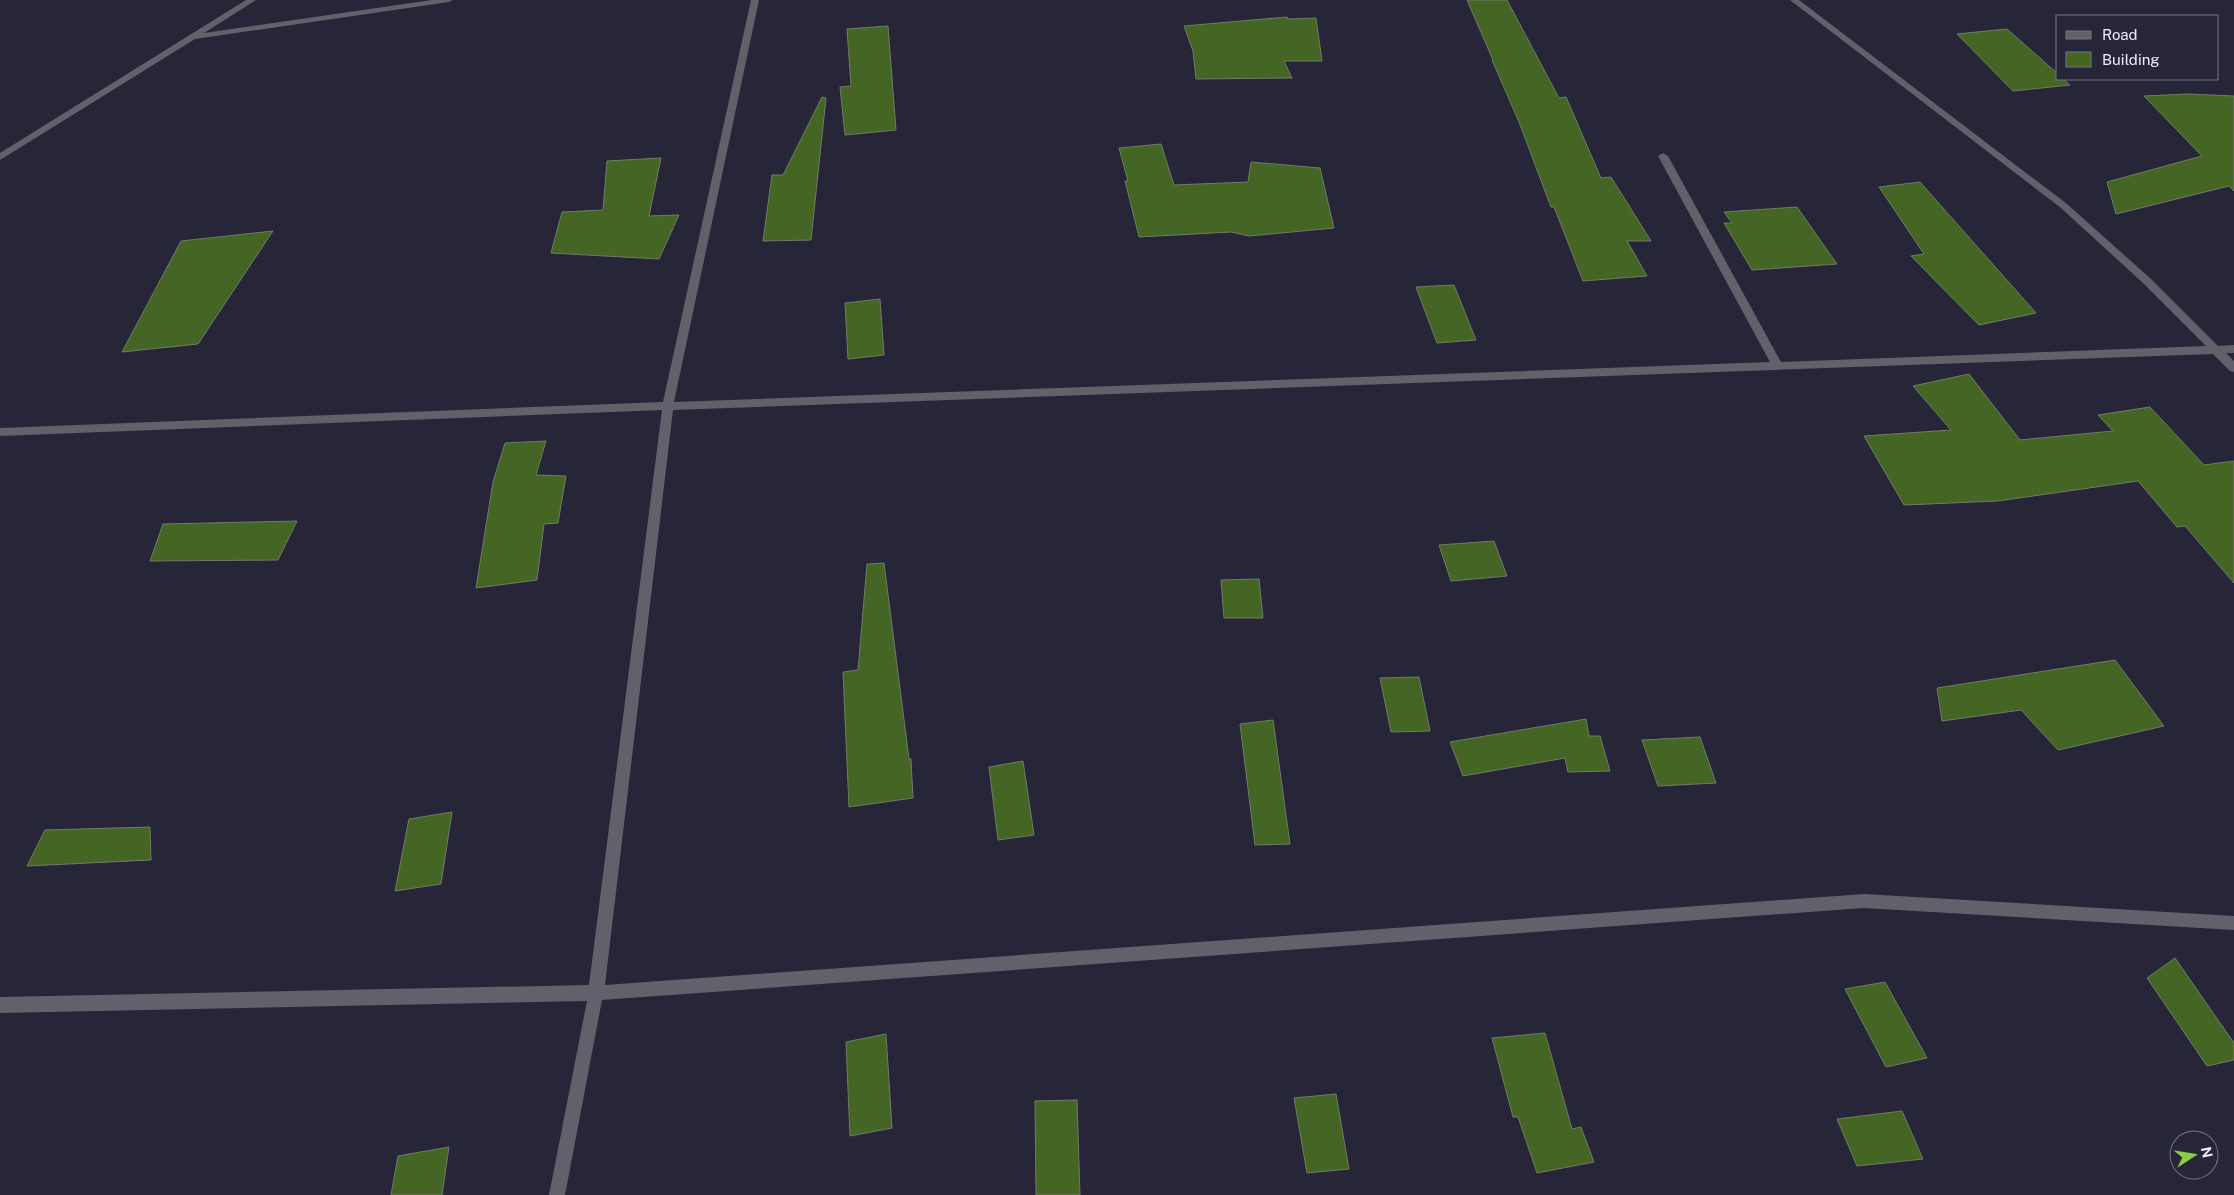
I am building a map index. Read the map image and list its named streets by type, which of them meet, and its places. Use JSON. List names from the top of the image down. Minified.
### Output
{"legend":["Road","Building"],"north":"right"}
